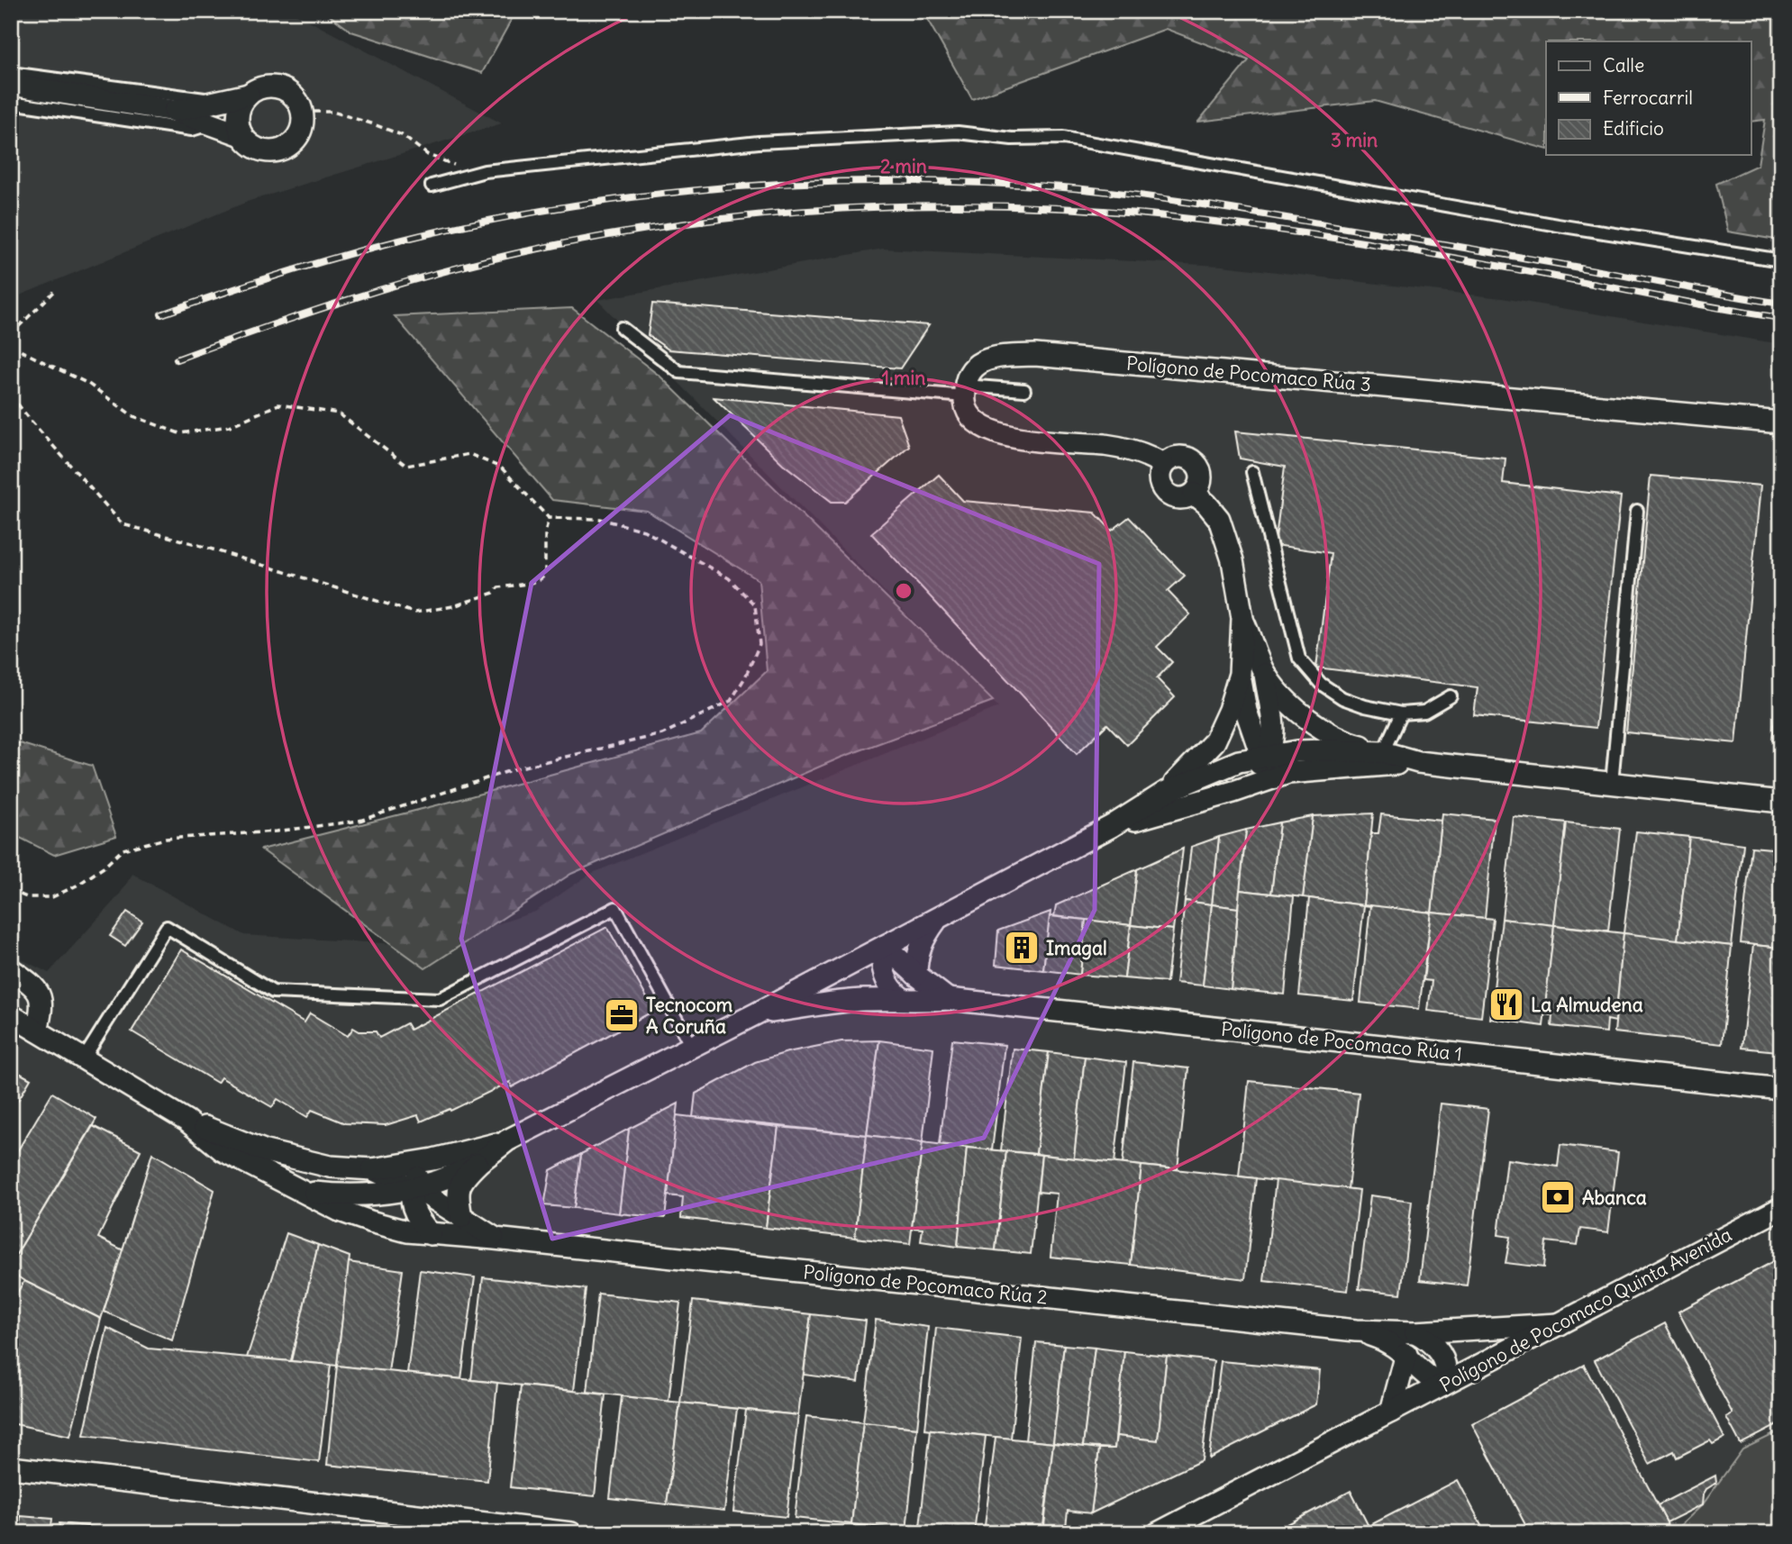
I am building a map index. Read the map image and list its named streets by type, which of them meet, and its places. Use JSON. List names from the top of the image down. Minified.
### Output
{"streets":{"street":["Polígono de Pocomaco Rúa 3","Polígono de Pocomaco Rúa 1","Polígono de Pocomaco Rúa 2","Polígono de Pocomaco Quinta Avenida"]},"crossings":[["Polígono de Pocomaco Rúa 2","Polígono de Pocomaco Quinta Avenida"]],"places":{"building":["Imagal"],"restaurant":["La Almudena"],"office":["Tecnocom A Coruña"],"bank":["Abanca"]},"legend":["Calle","Ferrocarril","Edificio"],"rings":["3 min","2 min","1 min"]}
